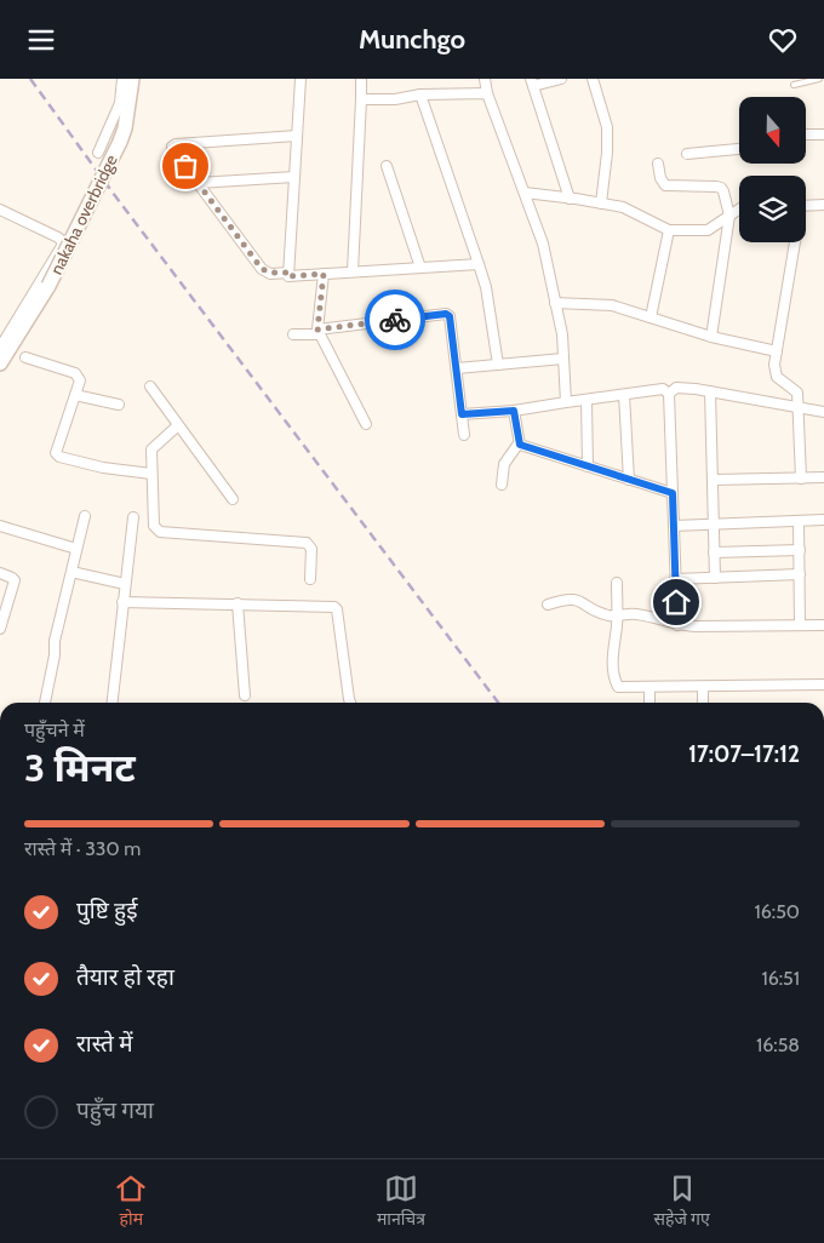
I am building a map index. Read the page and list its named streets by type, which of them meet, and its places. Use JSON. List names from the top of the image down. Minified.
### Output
{"streets":{"street":["nakaha overbridge"]},"north":"bottom","page":{"header":"Munchgo","heading":["3 मिनट","पहुँचने में","17:07–17:12"],"bar":"रास्ते में · 330 m","list":[["पुष्टि हुई","16:50"],["तैयार हो रहा","16:51"],["रास्ते में","16:58"],"पहुँच गया"],"tabs":["होम","मानचित्र","सहेजे गए"]}}
